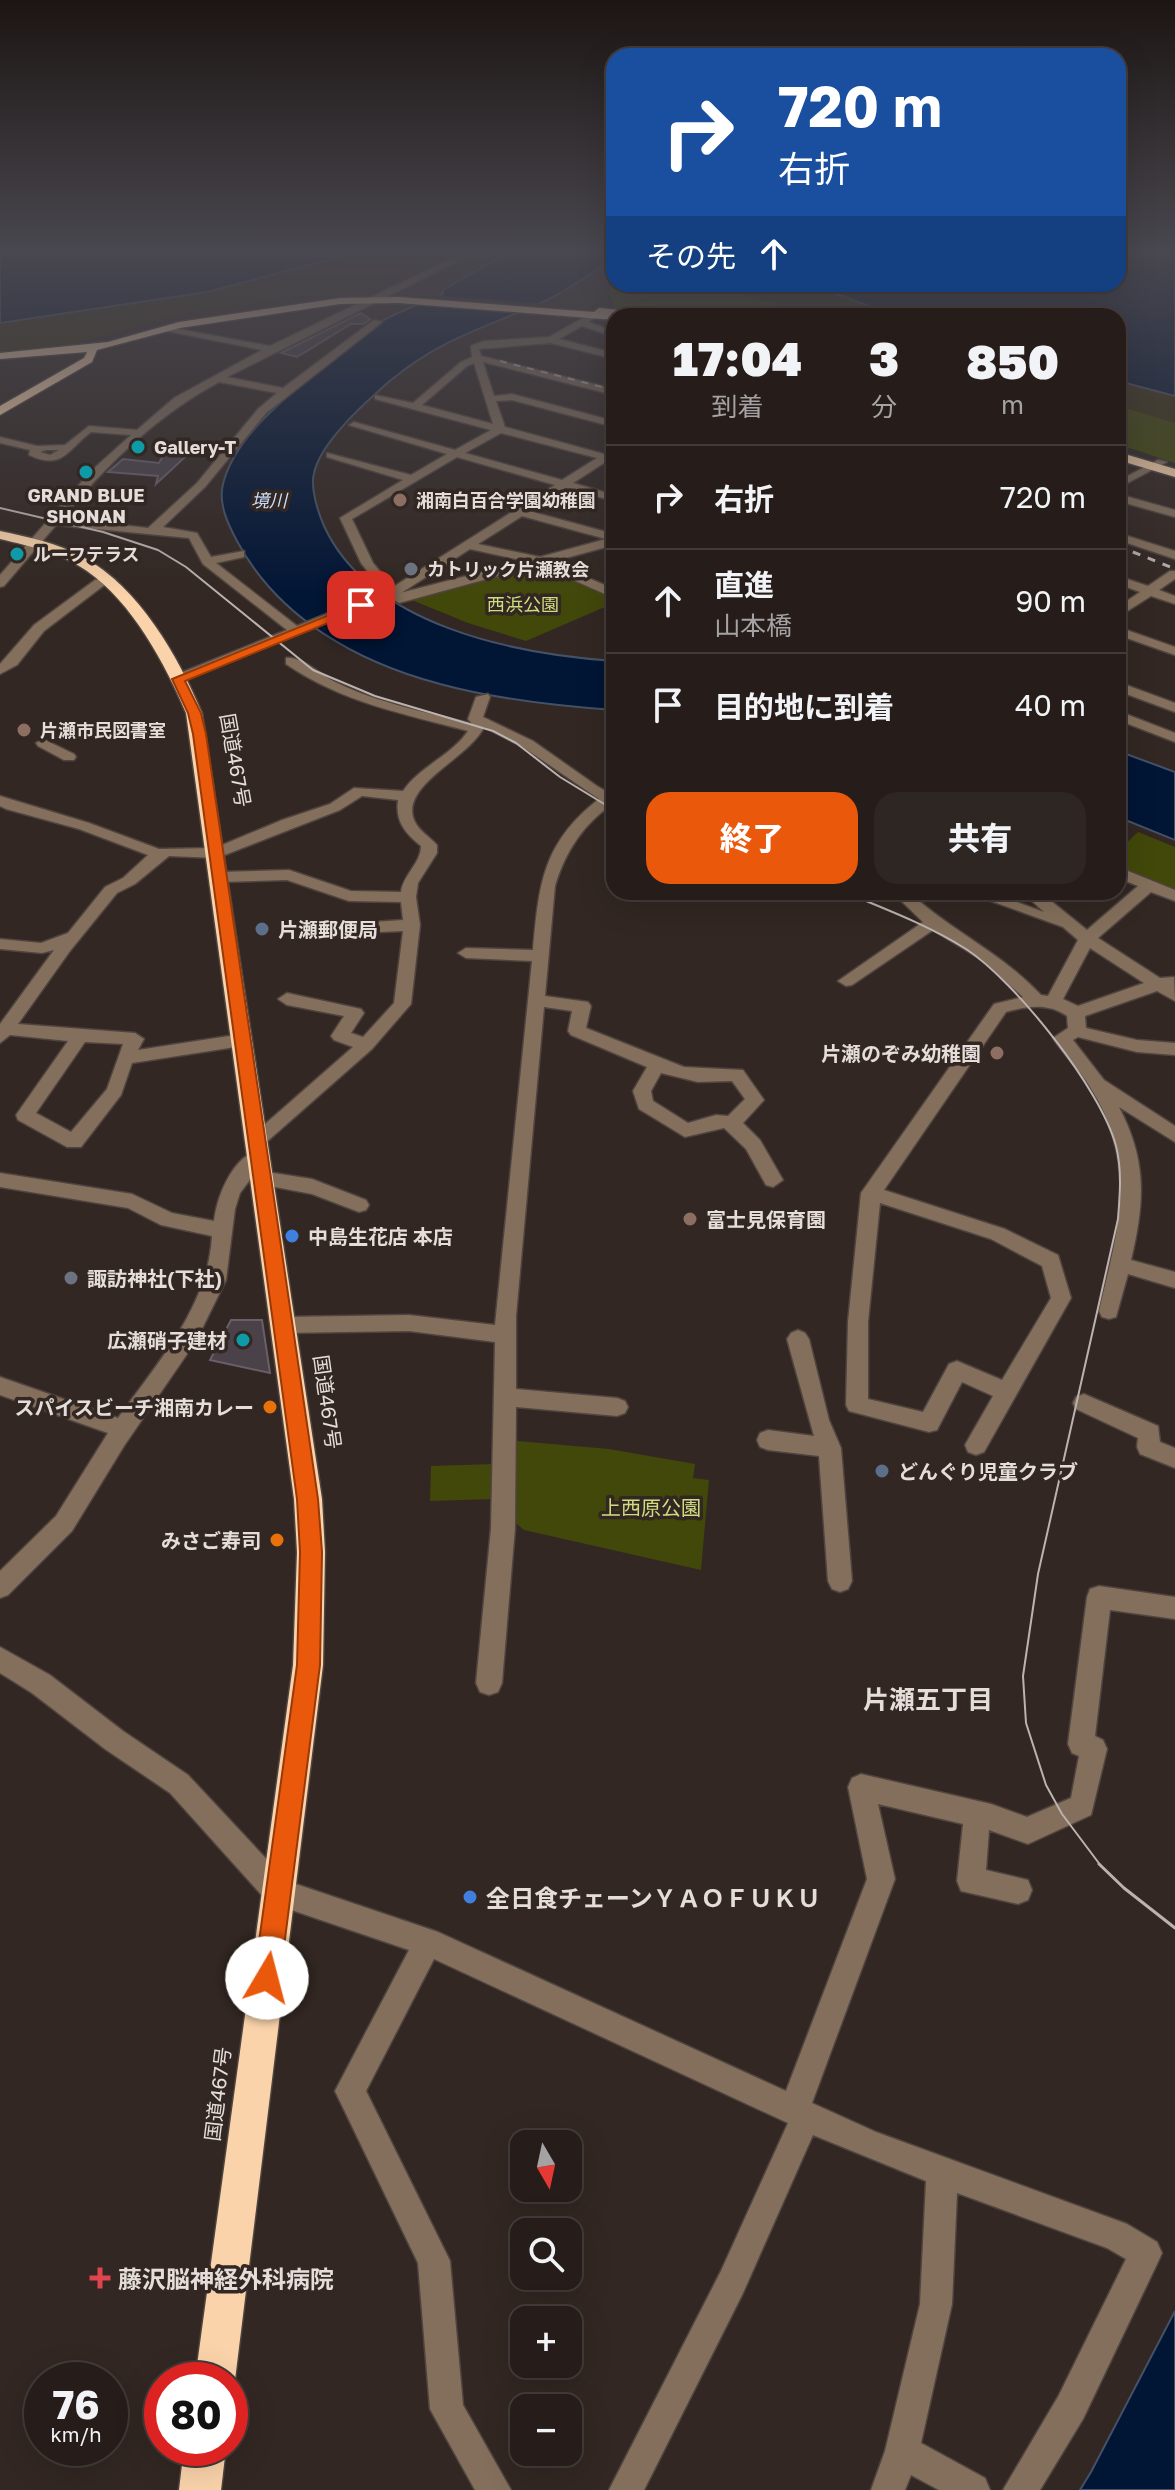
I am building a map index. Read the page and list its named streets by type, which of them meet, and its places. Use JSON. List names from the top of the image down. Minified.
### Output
{"streets":{"highway":["国道467号"]},"districts":["片瀬五丁目"],"water":["境川"],"parks":["西浜公園","上西原公園"],"places":{"other":["Gallery-T","GRAND BLUE SHONAN","湘南白百合学園幼稚園","ルーフテラス","カトリック片瀬教会","片瀬市民図書室","片瀬郵便局","片瀬のぞみ幼稚園","富士見保育園","中島生花店 本店","諏訪神社(下社)","広瀬硝子建材","スパイスビーチ湘南カレー","どんぐり児童クラブ","みさご寿司","全日食チェーンＹＡＯＦＵＫＵ"],"health":["藤沢脳神経外科病院"]},"north":"bottom","page":{"turn":["720 m","右折"],"then":"その先","eta":["17:04","到着","3","分","850","m"],"list":[{"name":"右折","value":"720 m"},{"name":"直進","note":"山本橋","value":"90 m"},{"name":"目的地に到着","value":"40 m"}],"buttons":["終了","共有"],"map_buttons":["+","−"],"speed":"76 km/h","limit":"80"}}
